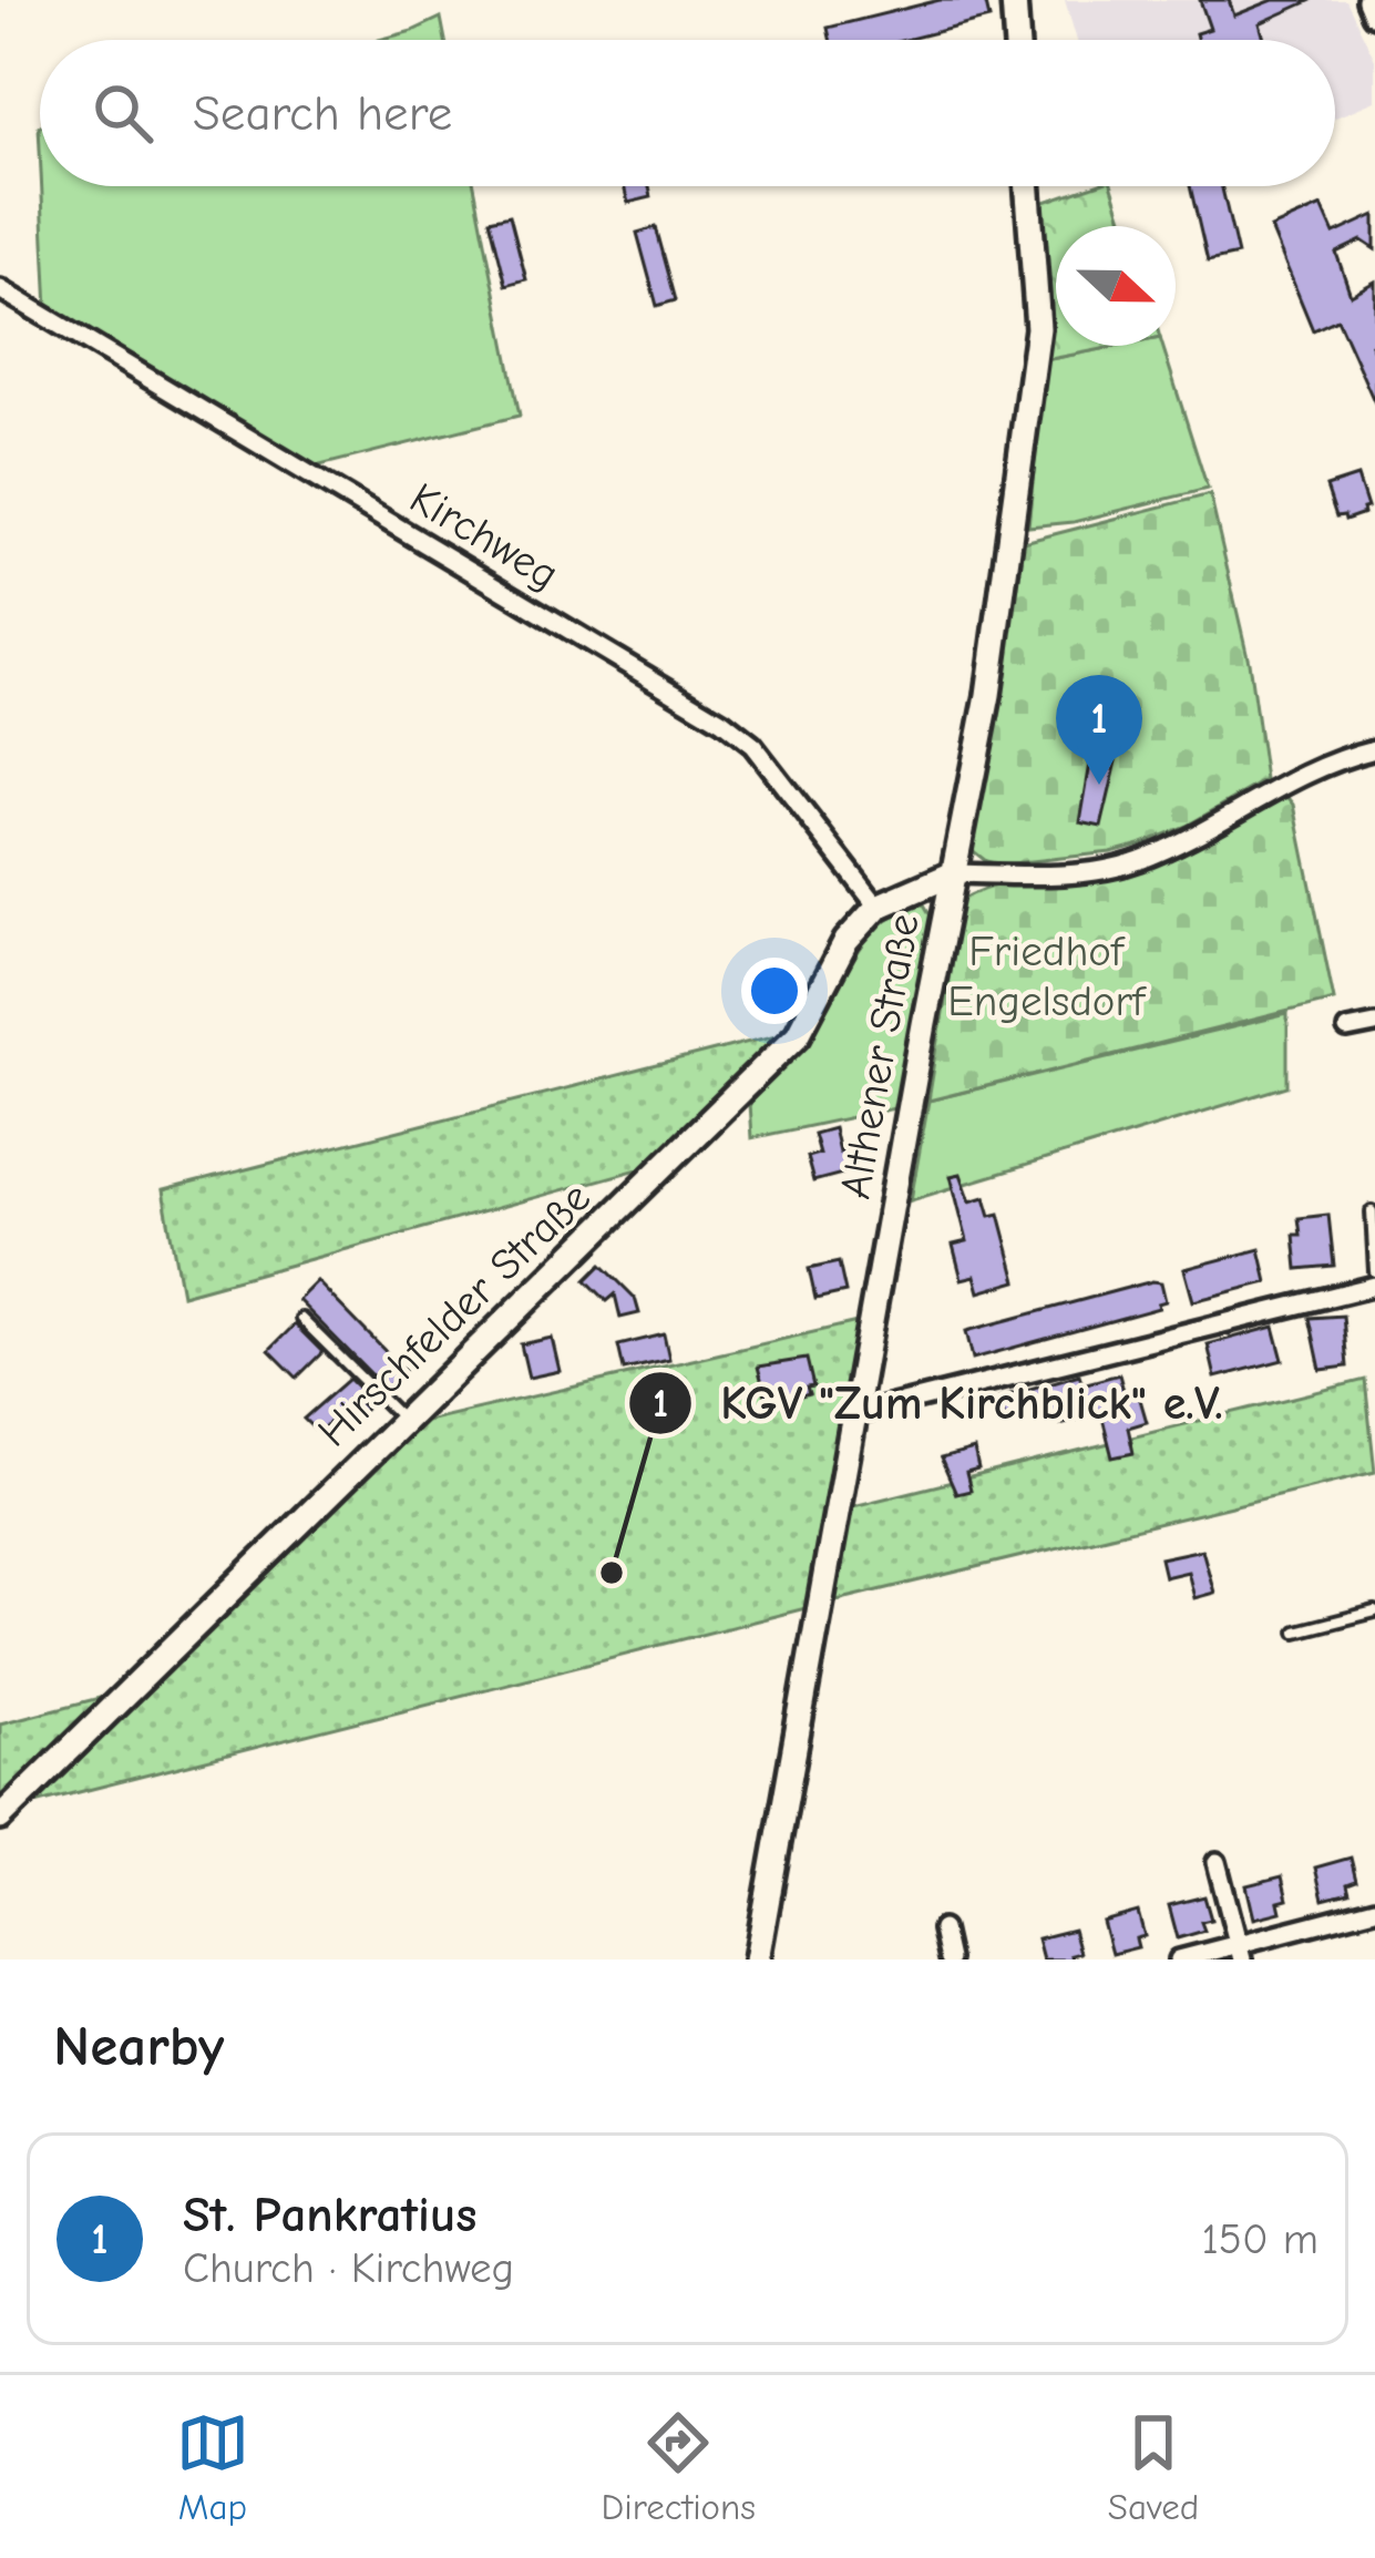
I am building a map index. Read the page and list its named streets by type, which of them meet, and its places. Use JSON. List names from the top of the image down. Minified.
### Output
{"streets":{"main road":["Althener Straße","Hirschfelder Straße"],"street":["Kirchweg"]},"crossings":[["Kirchweg","Hirschfelder Straße"],["Althener Straße","Hirschfelder Straße"]],"parks":["Friedhof Engelsdorf"],"places":["KGV \"Zum Kirchblick\" e.V."],"north":"right","page":{"search":"Search here","pins":"1","heading":"Nearby","list":[{"mark":"1","name":"St. Pankratius","note":"Church · Kirchweg","value":"150 m"}],"nav":["Map","Directions","Saved"]}}
